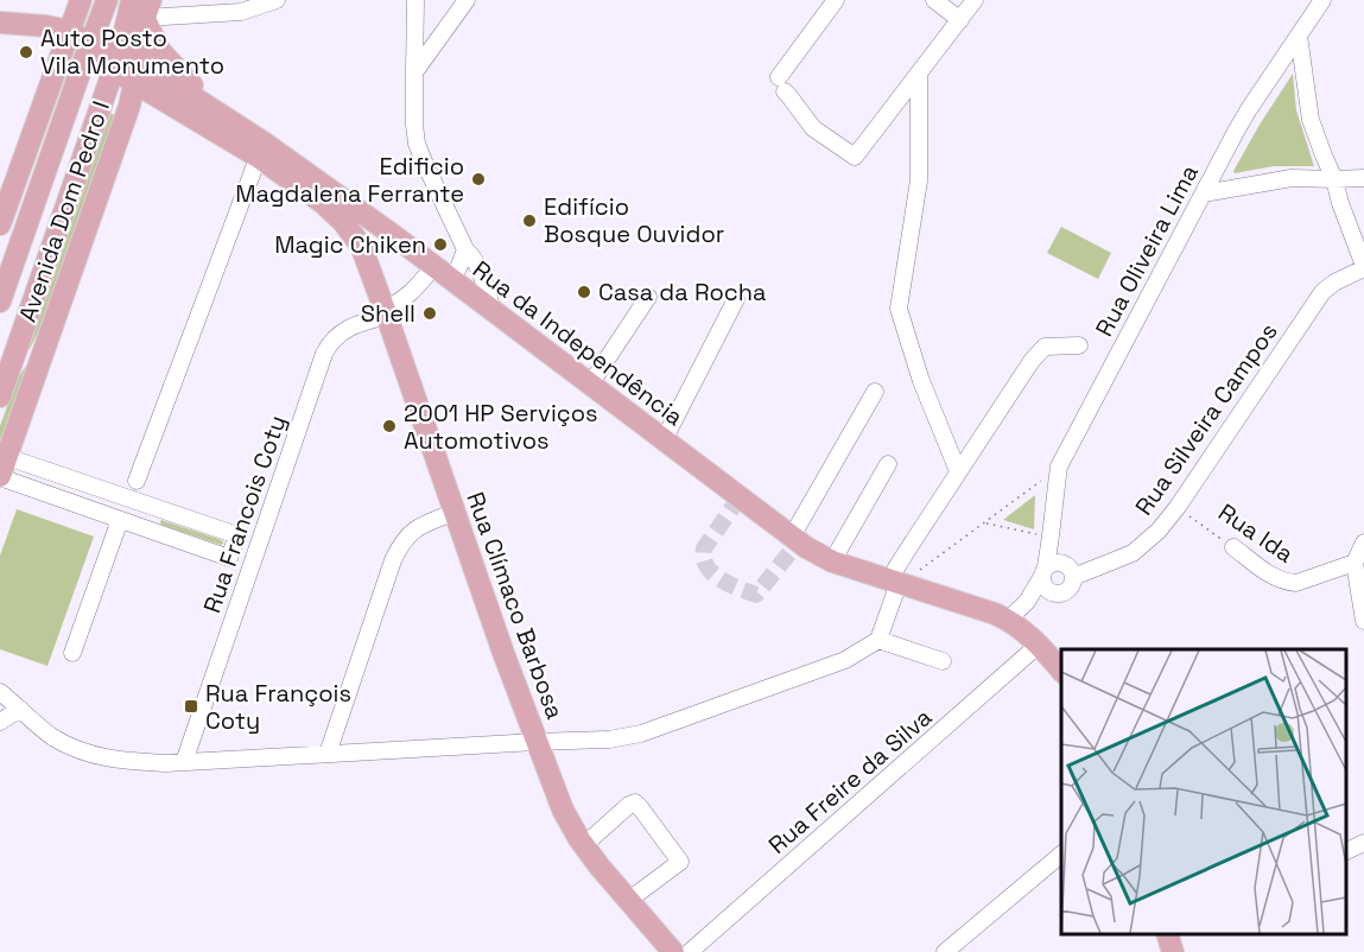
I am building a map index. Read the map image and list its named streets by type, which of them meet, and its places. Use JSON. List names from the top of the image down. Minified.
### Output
{"streets":{"main road":["Avenida Dom Pedro I","Rua da Independência","Rua Clímaco Barbosa"],"street":["Rua Oliveira Lima","Rua Silveira Campos","Rua Francois Coty","Rua Ida","Rua Freire da Silva"]},"crossings":[["Avenida Dom Pedro I","Rua da Independência"],["Rua Oliveira Lima","Rua Silveira Campos"],["Rua da Independência","Rua Francois Coty"],["Rua da Independência","Rua Clímaco Barbosa"],["Rua da Independência","Rua Freire da Silva"],["Rua Silveira Campos","Rua Ida"],["Rua Francois Coty","Rua Clímaco Barbosa"]],"places":{"other":["Auto Posto Vila Monumento","Edificio Magdalena Ferrante","Edifício Bosque Ouvidor","Magic Chiken","Casa da Rocha","Shell","2001 HP Serviços Automotivos"],"transit":["Rua François Coty"]}}
